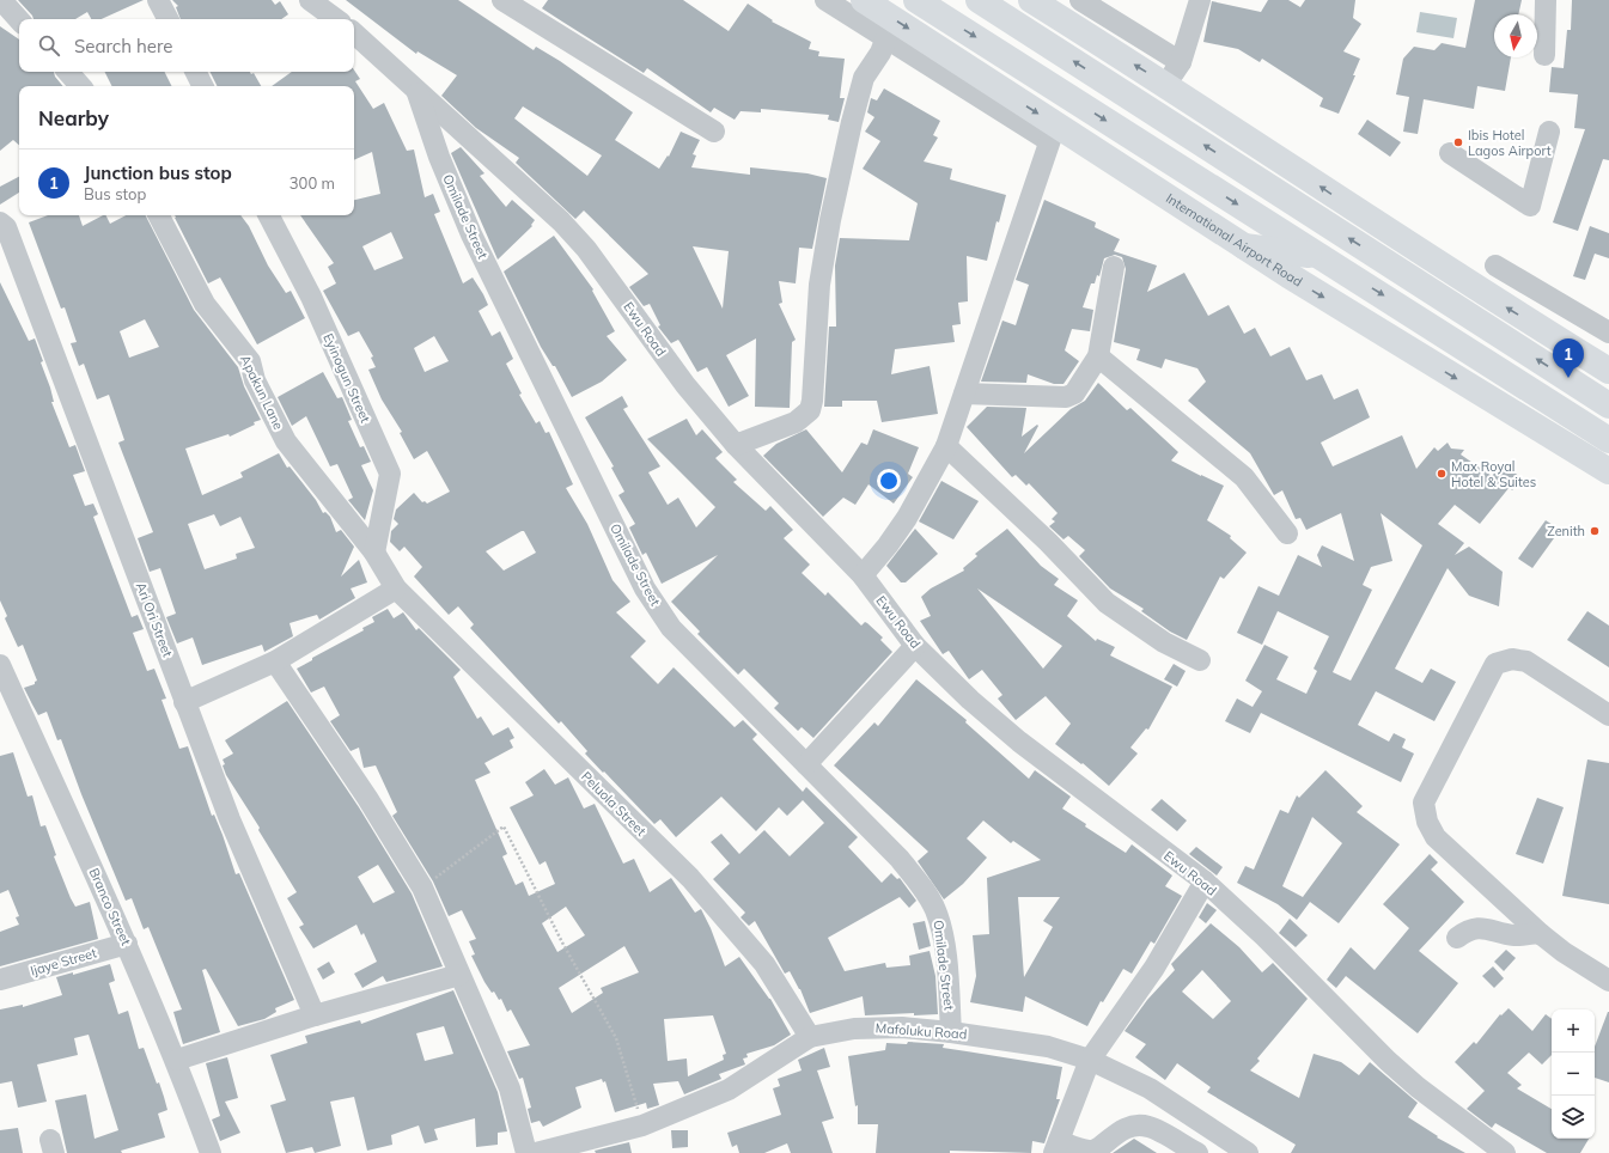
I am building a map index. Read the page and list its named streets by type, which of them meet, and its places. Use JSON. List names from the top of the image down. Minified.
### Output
{"streets":{"main road":["International Airport Road"],"street":["Omilade Street","Ewu Road","Eyinogun Street","Apakun Lane","Ari Ori Street","Peluola Street","Branco Street","Ijaye Street","Mafoluku Road"]},"crossings":[["Omilade Street","Ewu Road"],["Omilade Street","Mafoluku Road"],["Eyinogun Street","Apakun Lane"],["Apakun Lane","Peluola Street"],["Peluola Street","Mafoluku Road"],["Branco Street","Ijaye Street"]],"places":["Ibis Hotel Lagos Airport","Max Royal Hotel & Suites","Zenith"],"north":"bottom","page":{"search":"Search here","heading":"Nearby","list":[{"mark":"1","name":"Junction bus stop","note":"Bus stop","value":"300 m"}],"pins":"1","map_buttons":["+","−"]}}
